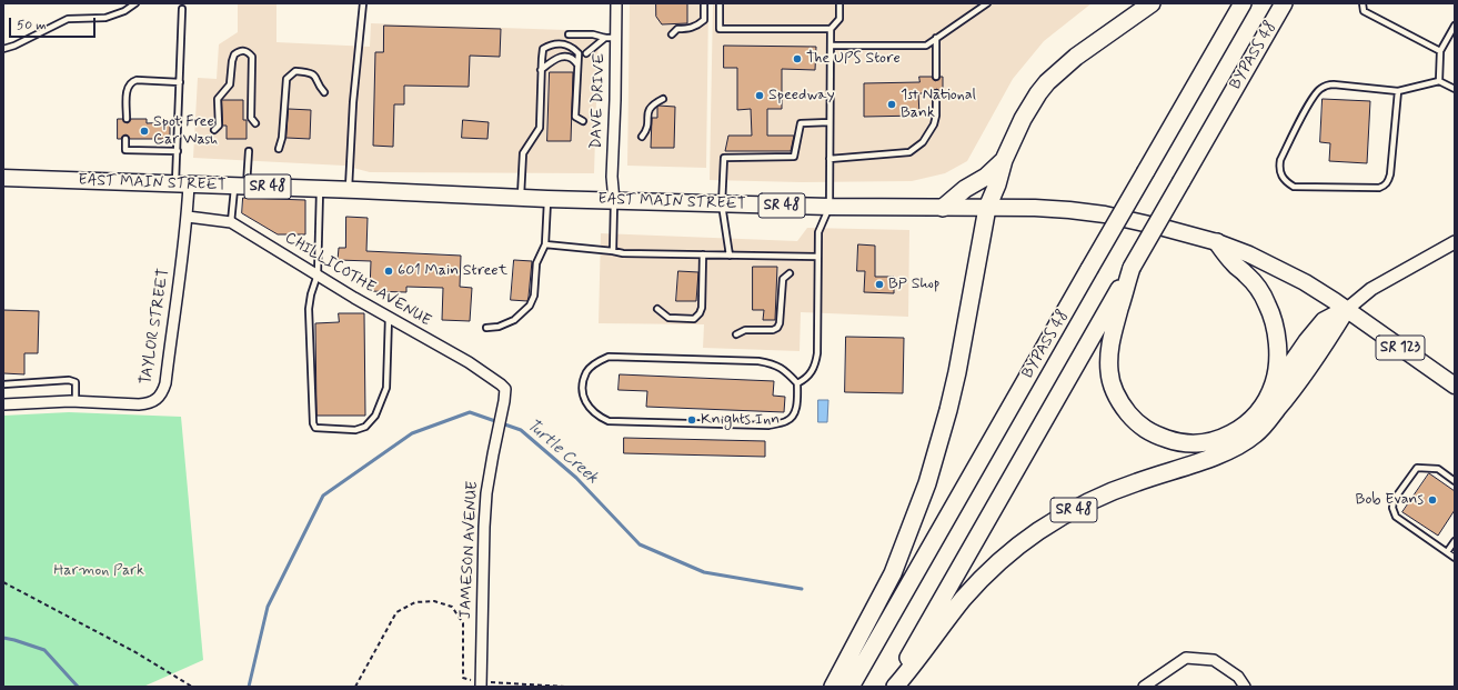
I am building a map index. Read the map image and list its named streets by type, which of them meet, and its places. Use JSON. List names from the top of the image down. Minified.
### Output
{"streets":{"highway":["BYPASS 48","SR 48"],"main road":["EAST MAIN STREET","SR 123"],"street":["DAVE DRIVE","CHILLICOTHE AVENUE","TAYLOR STREET","JAMESON AVENUE"]},"crossings":[["BYPASS 48","SR 48"],["DAVE DRIVE","EAST MAIN STREET"],["EAST MAIN STREET","SR 48"],["EAST MAIN STREET","TAYLOR STREET"],["CHILLICOTHE AVENUE","TAYLOR STREET"],["CHILLICOTHE AVENUE","JAMESON AVENUE"]],"water":["Turtle Creek"],"parks":["Harmon Park"],"places":["The UPS Store","Speedway","1st National Bank","Spot Free Car Wash","601 Main Street","BP Shop","Knights Inn","Bob Evans"],"scale_bar":"50 m"}
